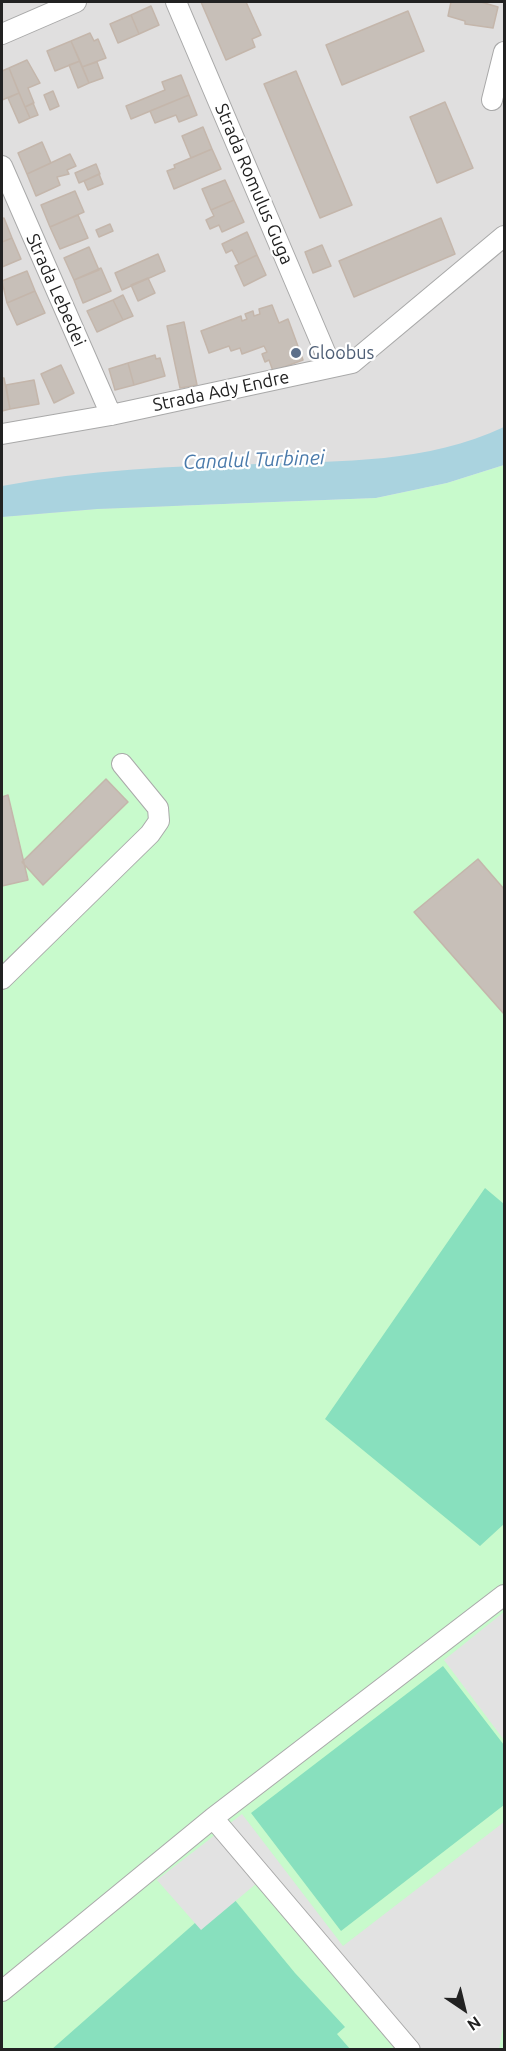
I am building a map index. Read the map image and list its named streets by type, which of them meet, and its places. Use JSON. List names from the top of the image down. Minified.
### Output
{"streets":{"street":["Strada Romulus Guga","Strada Lebedei","Strada Ady Endre"]},"crossings":[["Strada Romulus Guga","Strada Ady Endre"],["Strada Lebedei","Strada Ady Endre"]],"water":["Canalul Turbinei"],"places":["Gloobus"],"north":"bottom right"}
